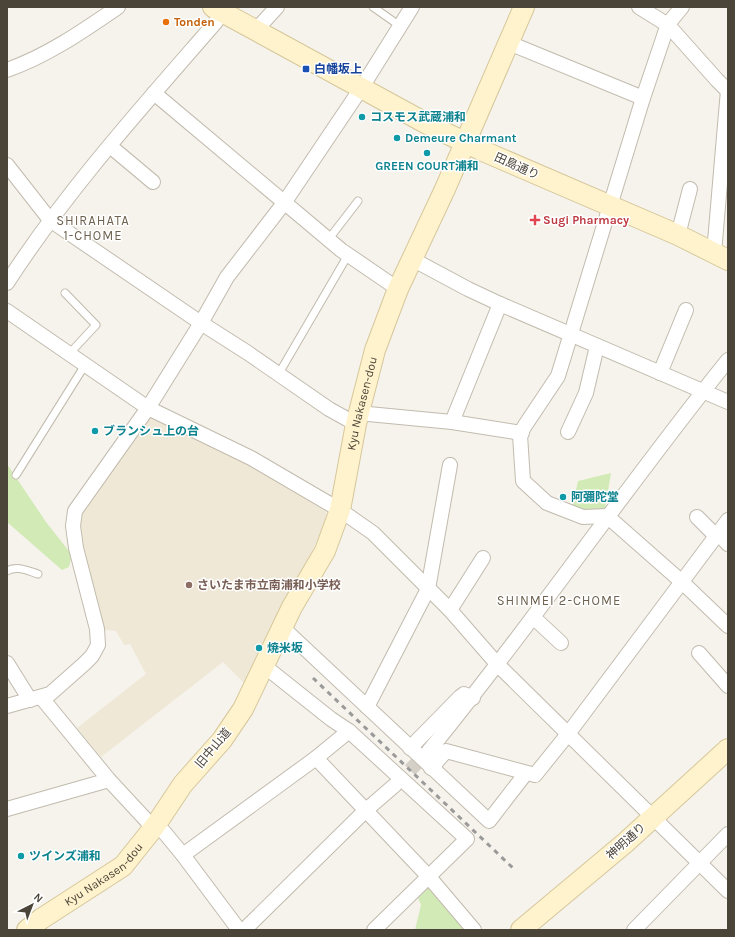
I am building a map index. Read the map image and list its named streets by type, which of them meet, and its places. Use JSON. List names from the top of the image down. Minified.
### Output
{"streets":{"street":["田島通り","Kyu Nakasen-dou","旧中山道","神明通り"]},"crossings":[["田島通り","Kyu Nakasen-dou"],["Kyu Nakasen-dou","旧中山道"]],"districts":["SHIRAHATA 1-CHOME","SHINMEI 2-CHOME"],"places":{"other":["Tonden","コスモス武蔵浦和","Demeure Charmant","GREEN COURT浦和","ブランシュ上の台","阿彌陀堂","さいたま市立南浦和小学校","焼米坂","ツインズ浦和"],"transit":["白幡坂上"],"health":["Sugi Pharmacy"]},"north":"top right"}
